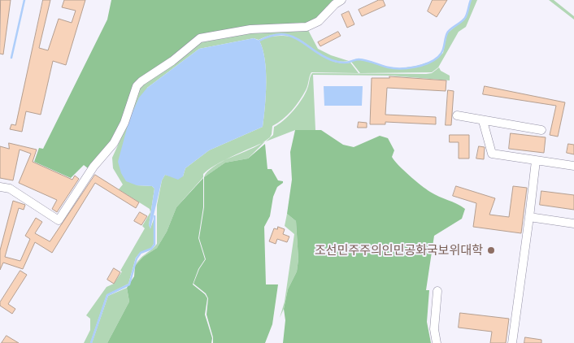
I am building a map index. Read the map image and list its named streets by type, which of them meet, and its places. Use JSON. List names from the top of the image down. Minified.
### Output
{"places":["조선민주주의인민공화국보위대학"]}
